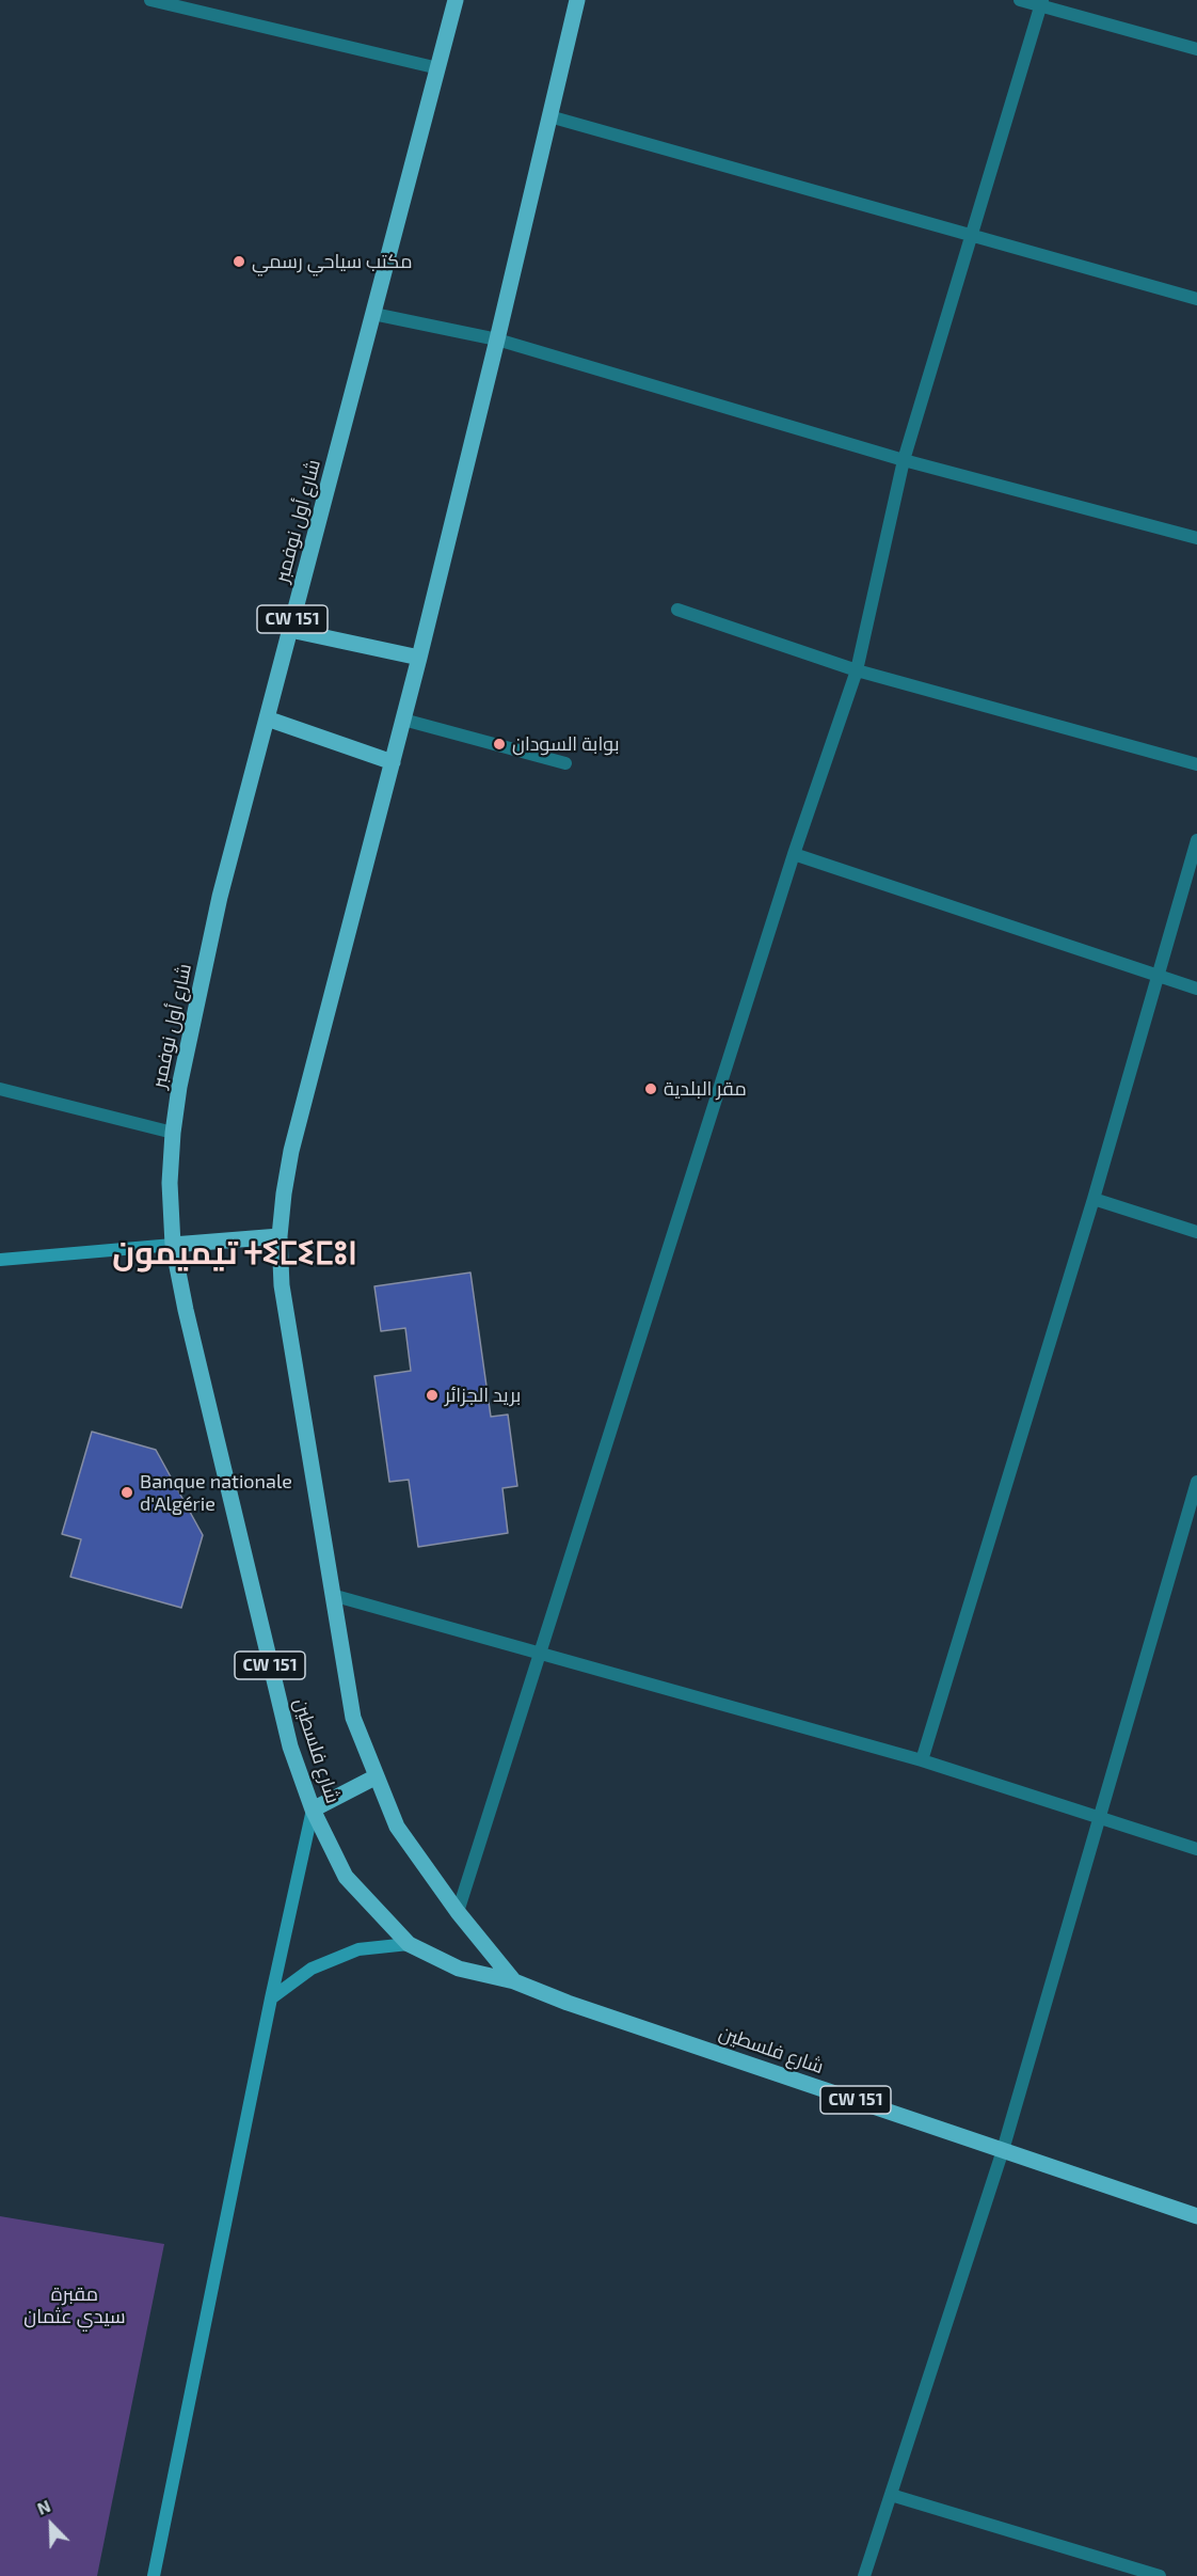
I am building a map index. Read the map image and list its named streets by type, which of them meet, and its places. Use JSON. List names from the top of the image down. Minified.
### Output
{"streets":{"main road":["شارع أول نوفمبر","CW 151","شارع فلسطين"]},"crossings":[["شارع أول نوفمبر","شارع فلسطين"],["CW 151","شارع فلسطين"]],"districts":["تيميمون ⵜⵉⵎⵉⵎⵓⵏ"],"parks":["مقبرة سيدي عثمان"],"places":["مكتب سياحي رسمي","بوابة السودان","مقر البلدية","بريد الجزائر","Banque nationale d'Algérie"],"north":"top left"}
